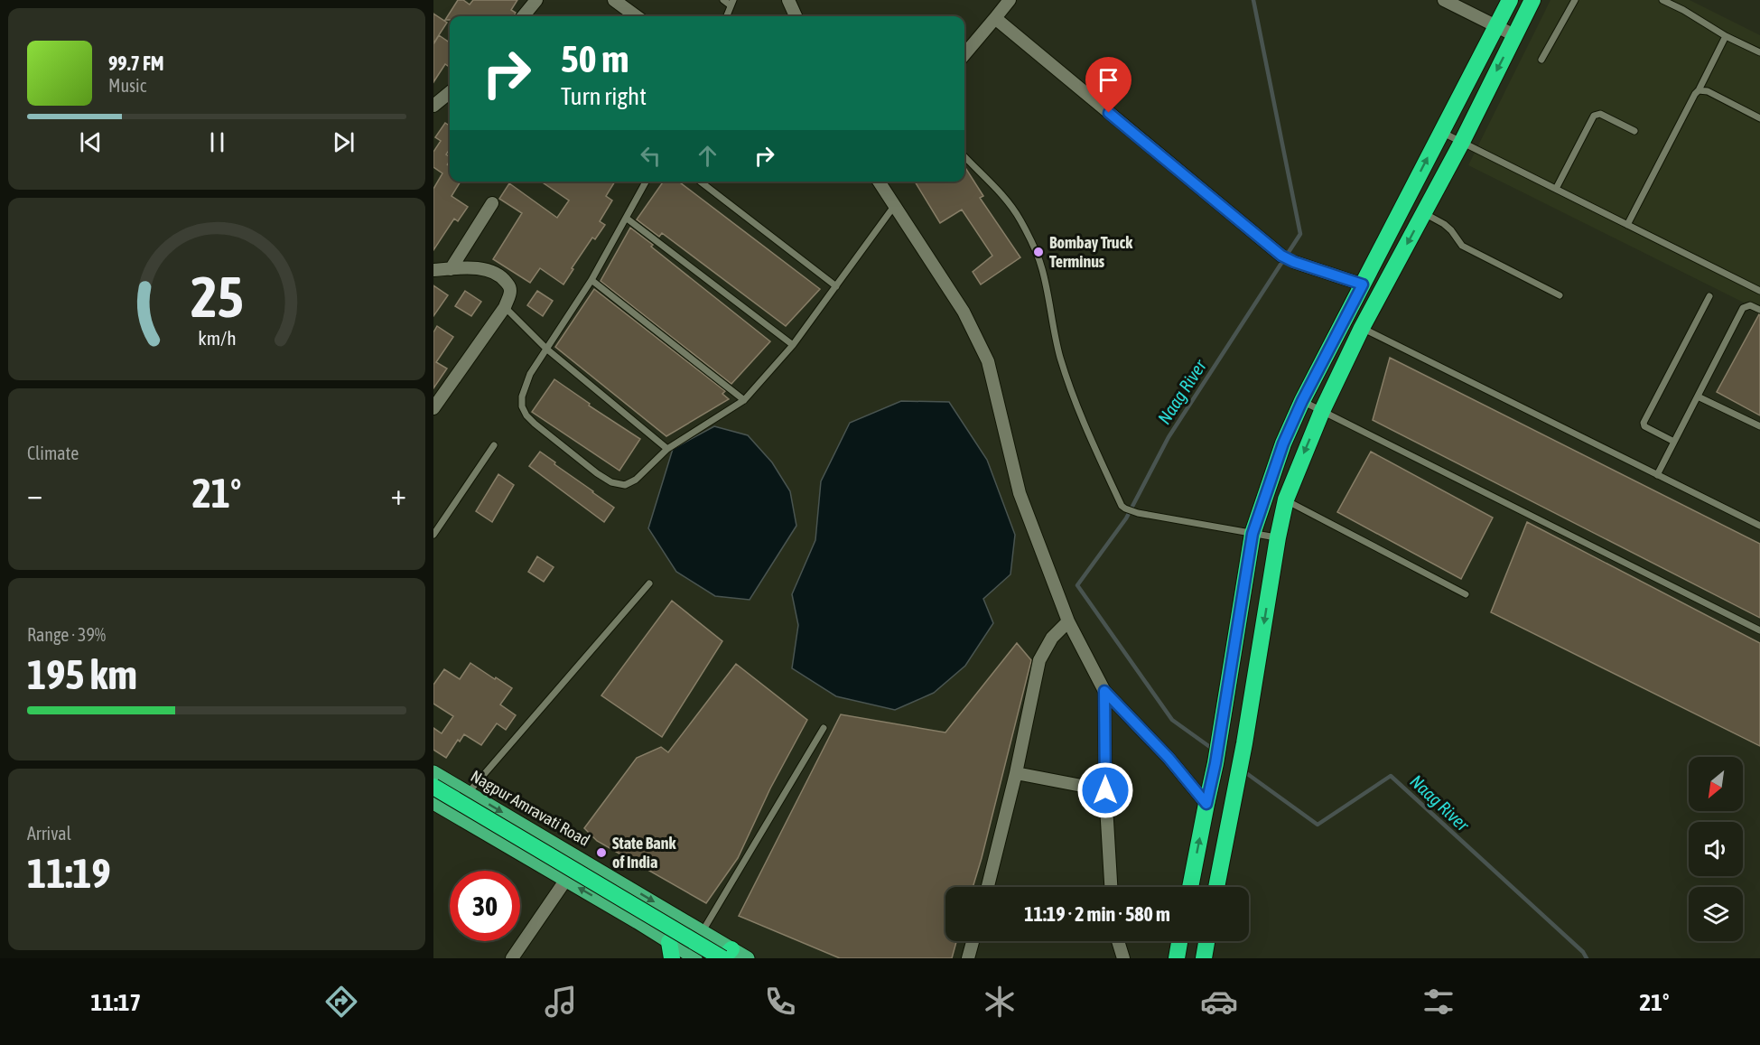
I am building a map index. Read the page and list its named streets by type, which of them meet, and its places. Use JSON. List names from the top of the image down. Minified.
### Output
{"streets":{"main road":["Nagpur Amravati Road"]},"water":["Naag River"],"places":["Bombay Truck Terminus","State Bank of India"],"north":"bottom left","page":{"turn":["50 m","Turn right"],"song":["99.7 FM","Music"],"tile":["Climate",["Range · 39%","195 km"],["Arrival","11:19"]],"heat":["−","21°","+"],"limit":"30","trip":"11:19 · 2 min · 580 m","tabs":["11:17","21°"],"gauge":["25","km/h"]}}
